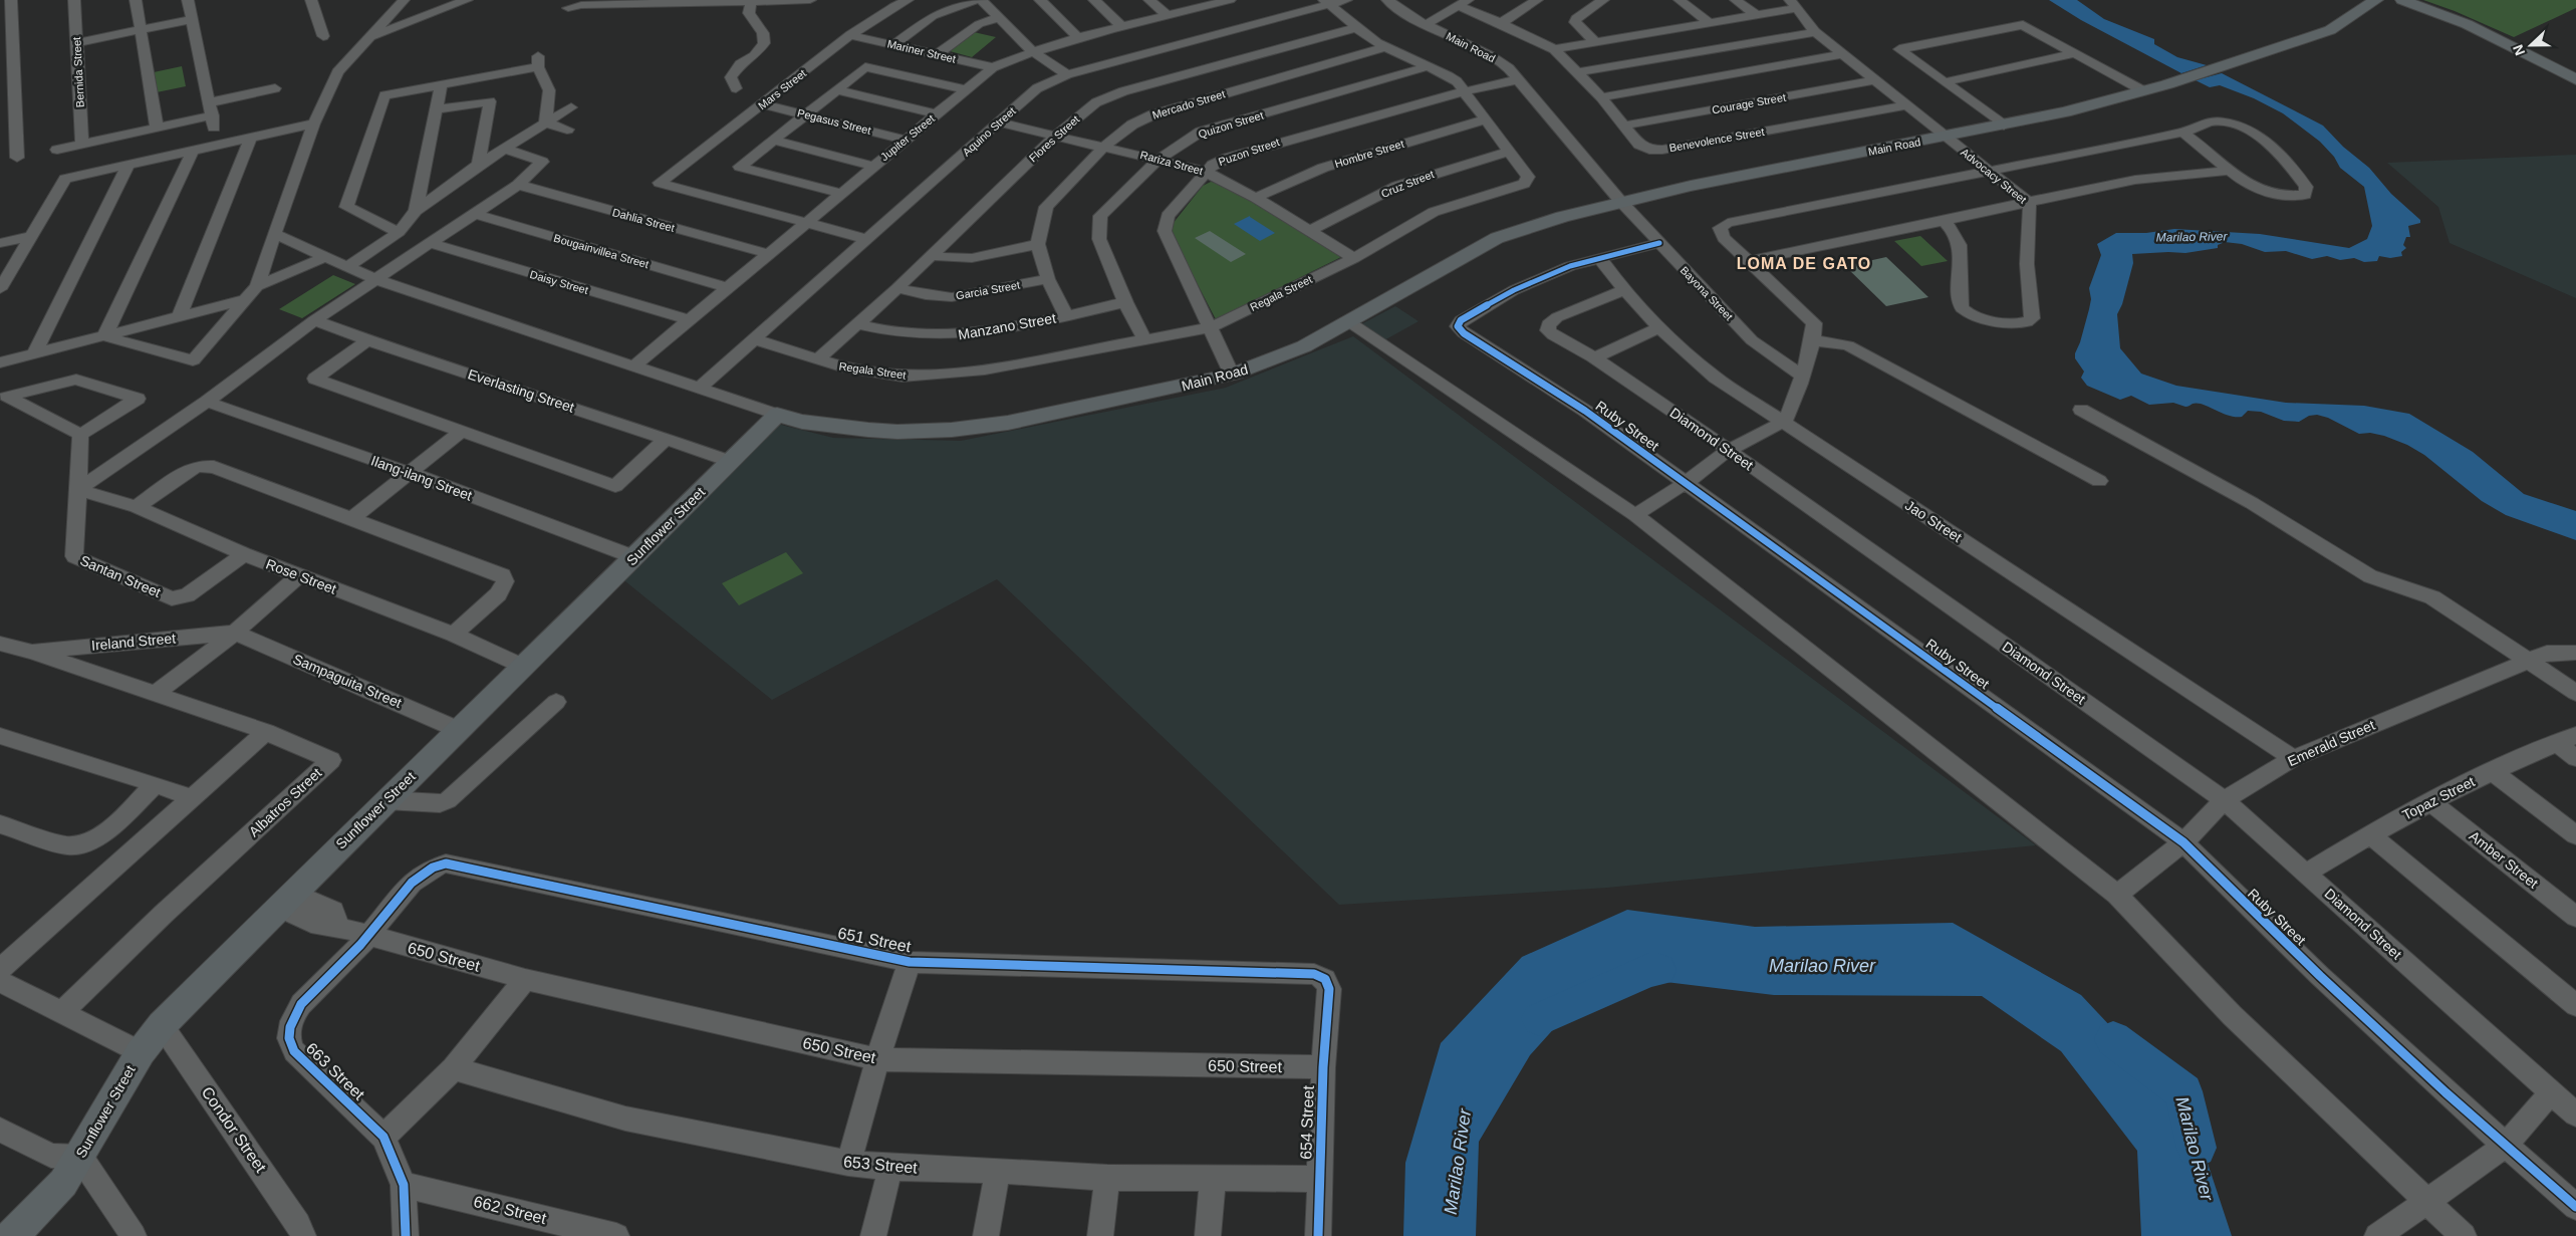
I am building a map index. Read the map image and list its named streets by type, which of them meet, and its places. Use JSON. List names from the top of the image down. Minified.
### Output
{"streets":{"main road":["Main Road","Sunflower Street"],"street":["Mariner Street","Bernida Street","Mars Street","Courage Street","Mercado Street","Pegasus Street","Quizon Street","Aquino Street","Jupiter Street","Flores Street","Benevolence Street","Puzon Street","Hombre Street","Rariza Street","Advocacy Street","Cruz Street","Dahlia Street","Bougainvillea Street","Daisy Street","Garcia Street","Regala Street","Bayona Street","Manzano Street","Everlasting Street","Ruby Street","Diamond Street","Ilang-ilang Street","Jao Street","Santan Street","Rose Street","Ireland Street","Sampaguita Street","Emerald Street","Topaz Street","Albatros Street","Amber Street","651 Street","650 Street","663 Street","654 Street","Condor Street","653 Street","662 Street"]},"crossings":[["Main Road","Puzon Street"],["Main Road","Advocacy Street"],["Main Road","Bayona Street"],["Main Road","Sunflower Street"],["Mariner Street","Mars Street"],["Mariner Street","Jupiter Street"],["Mars Street","Pegasus Street"],["Courage Street","Benevolence Street"],["Courage Street","Advocacy Street"],["Mercado Street","Rariza Street"],["Mercado Street","Garcia Street"],["Mercado Street","Regala Street"],["Mercado Street","Manzano Street"],["Pegasus Street","Jupiter Street"],["Quizon Street","Rariza Street"],["Quizon Street","Regala Street"],["Quizon Street","Manzano Street"],["Aquino Street","Rariza Street"],["Aquino Street","Regala Street"],["Jupiter Street","Dahlia Street"],["Jupiter Street","Bougainvillea Street"],["Jupiter Street","Daisy Street"],["Flores Street","Rariza Street"],["Flores Street","Garcia Street"],["Flores Street","Regala Street"],["Flores Street","Manzano Street"],["Benevolence Street","Advocacy Street"],["Puzon Street","Rariza Street"],["Puzon Street","Regala Street"],["Hombre Street","Rariza Street"],["Hombre Street","Regala Street"],["Rariza Street","Cruz Street"],["Rariza Street","Regala Street"],["Cruz Street","Regala Street"],["Bayona Street","Ruby Street"],["Everlasting Street","Sunflower Street"],["Ruby Street","Jao Street"],["Ruby Street","Emerald Street"],["Diamond Street","Jao Street"],["Diamond Street","Emerald Street"],["Diamond Street","Topaz Street"],["Ilang-ilang Street","Sunflower Street"],["Jao Street","Emerald Street"],["Sunflower Street","Rose Street"],["Sunflower Street","Sampaguita Street"],["Sunflower Street","650 Street"],["Sunflower Street","Condor Street"],["Santan Street","Rose Street"],["Ireland Street","Sampaguita Street"],["Topaz Street","Amber Street"],["651 Street","650 Street"],["651 Street","663 Street"],["651 Street","654 Street"],["650 Street","663 Street"],["650 Street","654 Street"],["663 Street","662 Street"],["654 Street","653 Street"]],"districts":["LOMA DE GATO"],"water":["Marilao River"],"north":"left"}
